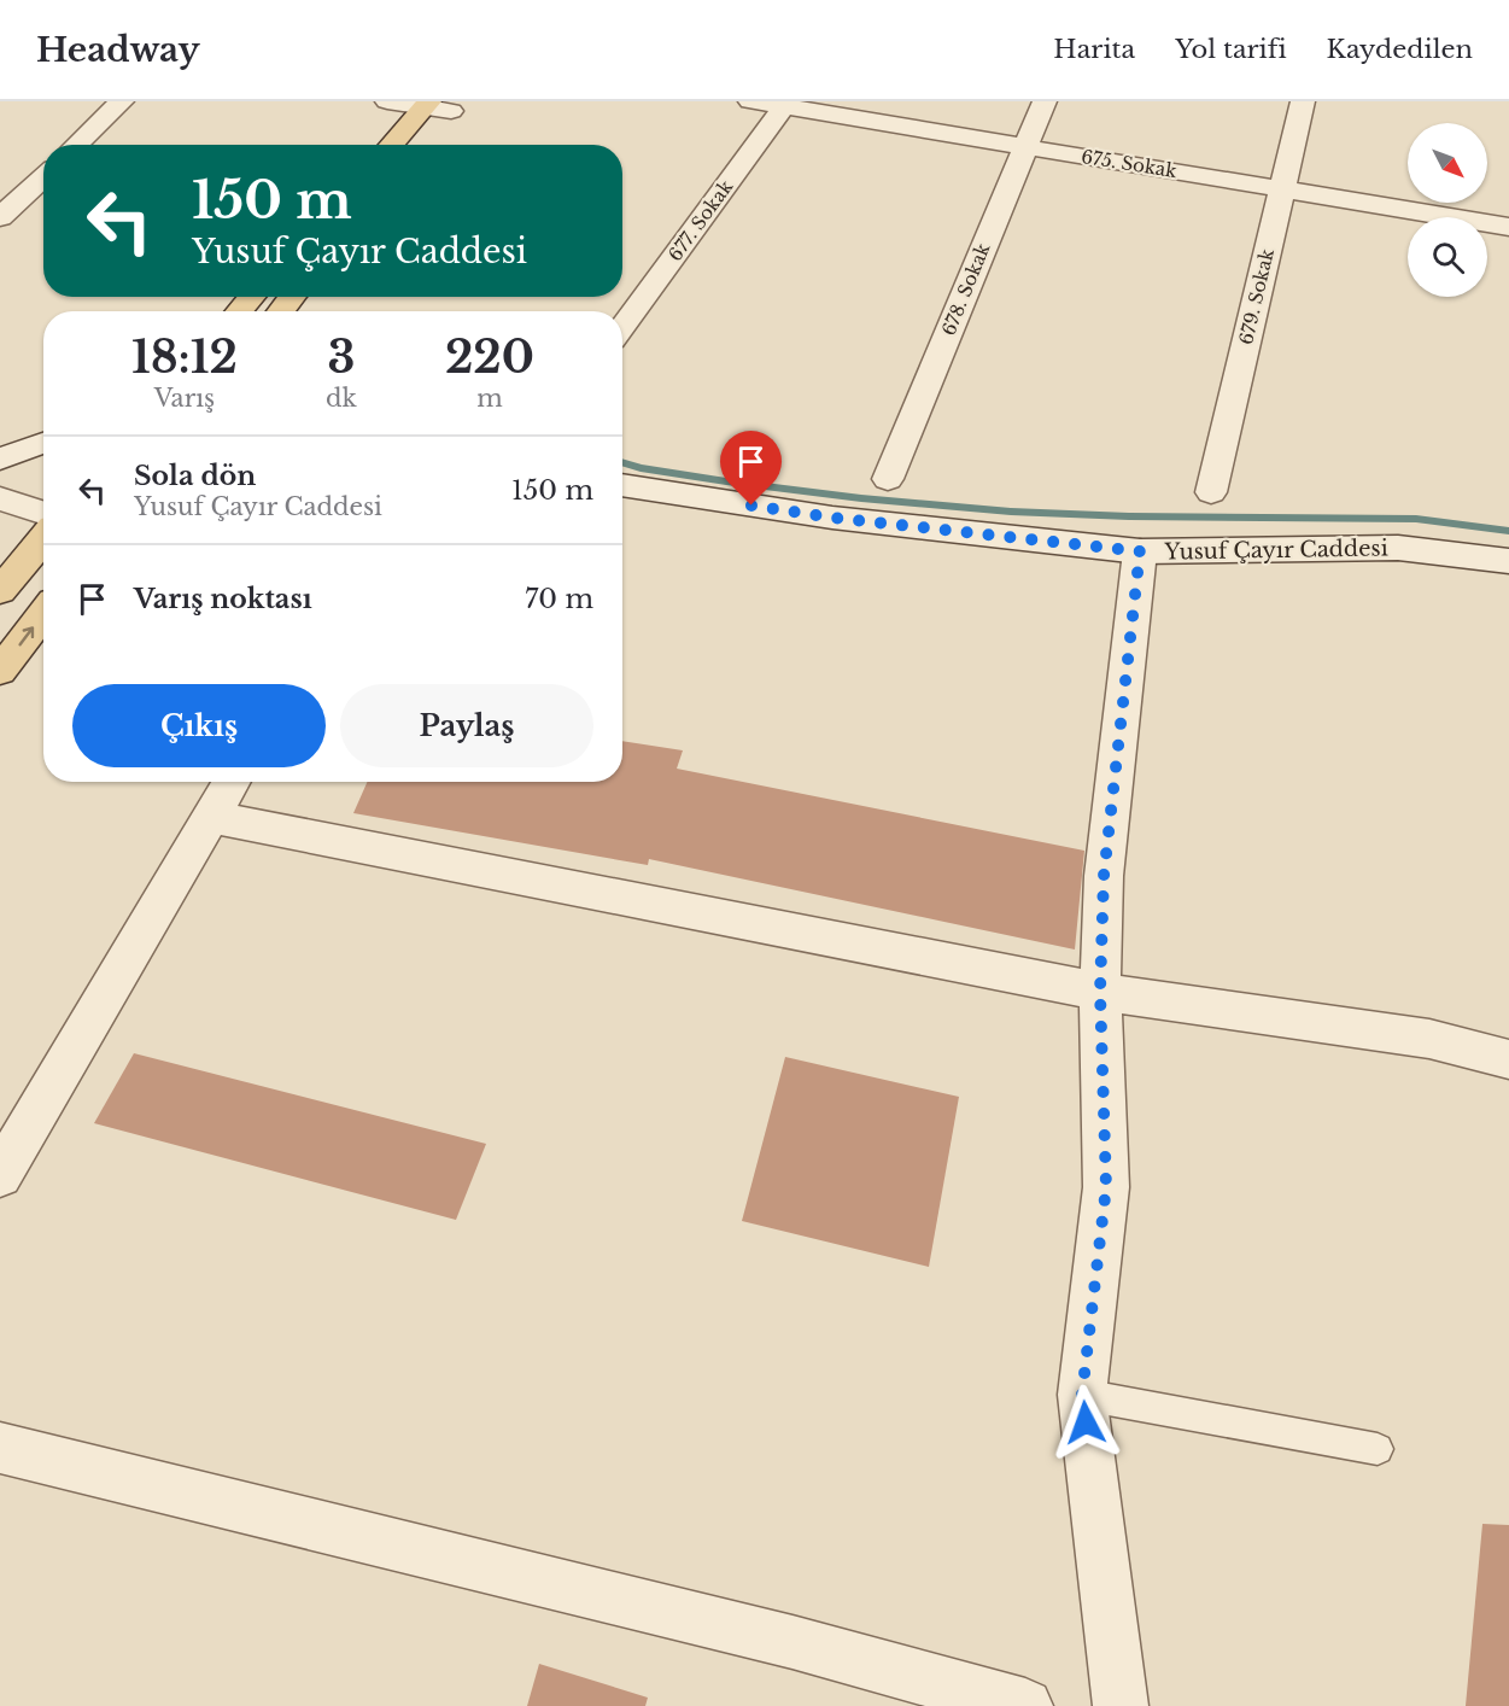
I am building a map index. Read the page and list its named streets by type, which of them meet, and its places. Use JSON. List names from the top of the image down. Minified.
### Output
{"streets":{"street":["675. Sokak","677. Sokak","678. Sokak","679. Sokak","Yusuf Çayır Caddesi"]},"crossings":[["675. Sokak","677. Sokak"],["675. Sokak","678. Sokak"],["675. Sokak","679. Sokak"]],"north":"bottom right","page":{"header":"Headway","nav":["Harita","Yol tarifi","Kaydedilen"],"turn":["150 m","Yusuf Çayır Caddesi"],"eta":["18:12","Varış","3","dk","220","m"],"list":[{"name":"Sola dön","note":"Yusuf Çayır Caddesi","value":"150 m"},{"name":"Varış noktası","value":"70 m"}],"buttons":["Çıkış","Paylaş"]}}
